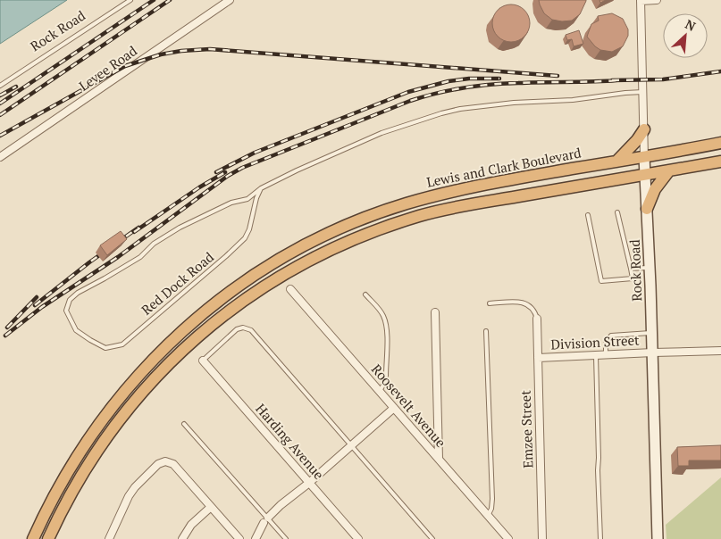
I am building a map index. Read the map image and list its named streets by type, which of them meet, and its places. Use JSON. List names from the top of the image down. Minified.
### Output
{"streets":{"highway":["Lewis and Clark Boulevard"],"main road":["Rock Road"],"street":["Levee Road","Division Street","Roosevelt Avenue","Emzee Street","Harding Avenue"],"lane":["Red Dock Road"]},"crossings":[["Rock Road","Lewis and Clark Boulevard"],["Rock Road","Division Street"],["Division Street","Emzee Street"]],"north":"top right"}
